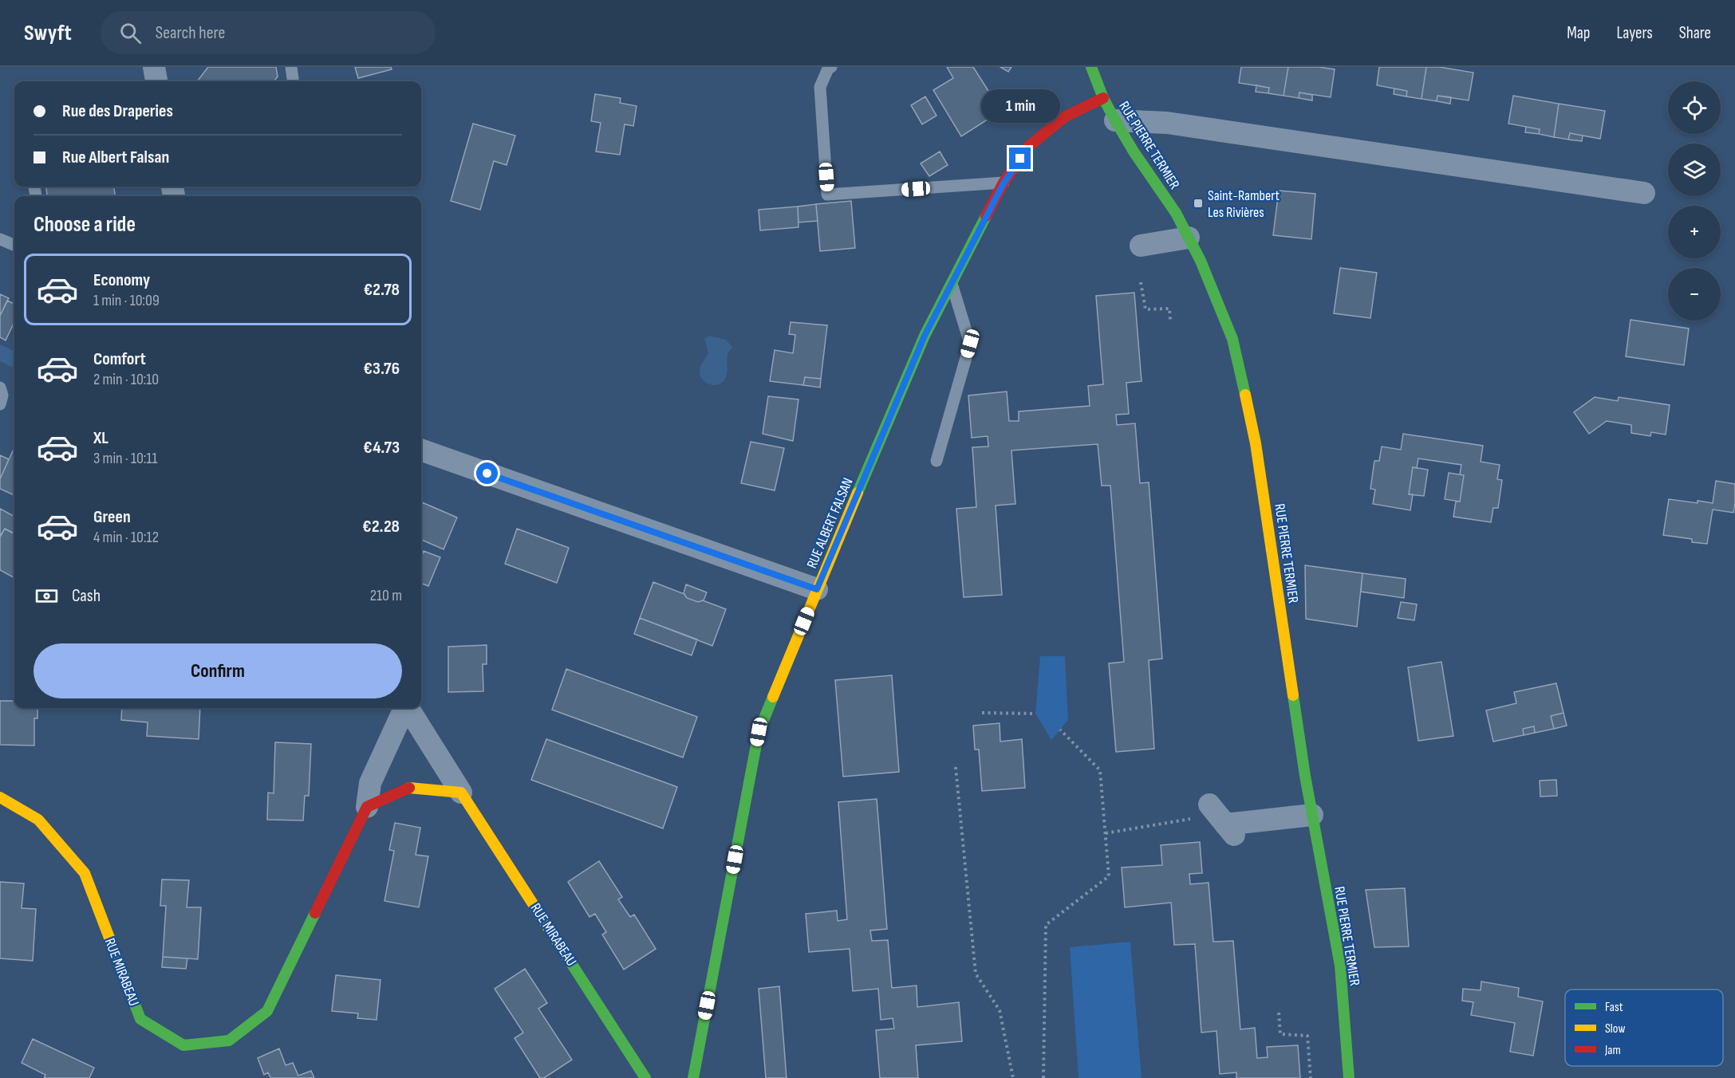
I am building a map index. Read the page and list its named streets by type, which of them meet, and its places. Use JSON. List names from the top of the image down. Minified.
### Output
{"streets":{"street":["RUE PIERRE TERMIER","RUE ALBERT FALSAN","RUE MIRABEAU"]},"crossings":[["RUE PIERRE TERMIER","RUE ALBERT FALSAN"]],"places":{"transit":["Saint-Rambert Les Rivières"]},"legend":["Fast","Slow","Jam"],"page":{"header":"Swyft","search":"Search here","nav":["Map","Layers","Share"],"map_buttons":["+","−"],"banner":["Rue des Draperies","Rue Albert Falsan"],"bubble":"1 min","heading":"Choose a ride","list":[{"name":"Economy","note":"1 min · 10:09","value":"€2.78"},{"name":"Comfort","note":"2 min · 10:10","value":"€3.76"},{"name":"XL","note":"3 min · 10:11","value":"€4.73"},{"name":"Green","note":"4 min · 10:12","value":"€2.28"}],"pay":["Cash","210 m"],"buttons":"Confirm"}}
